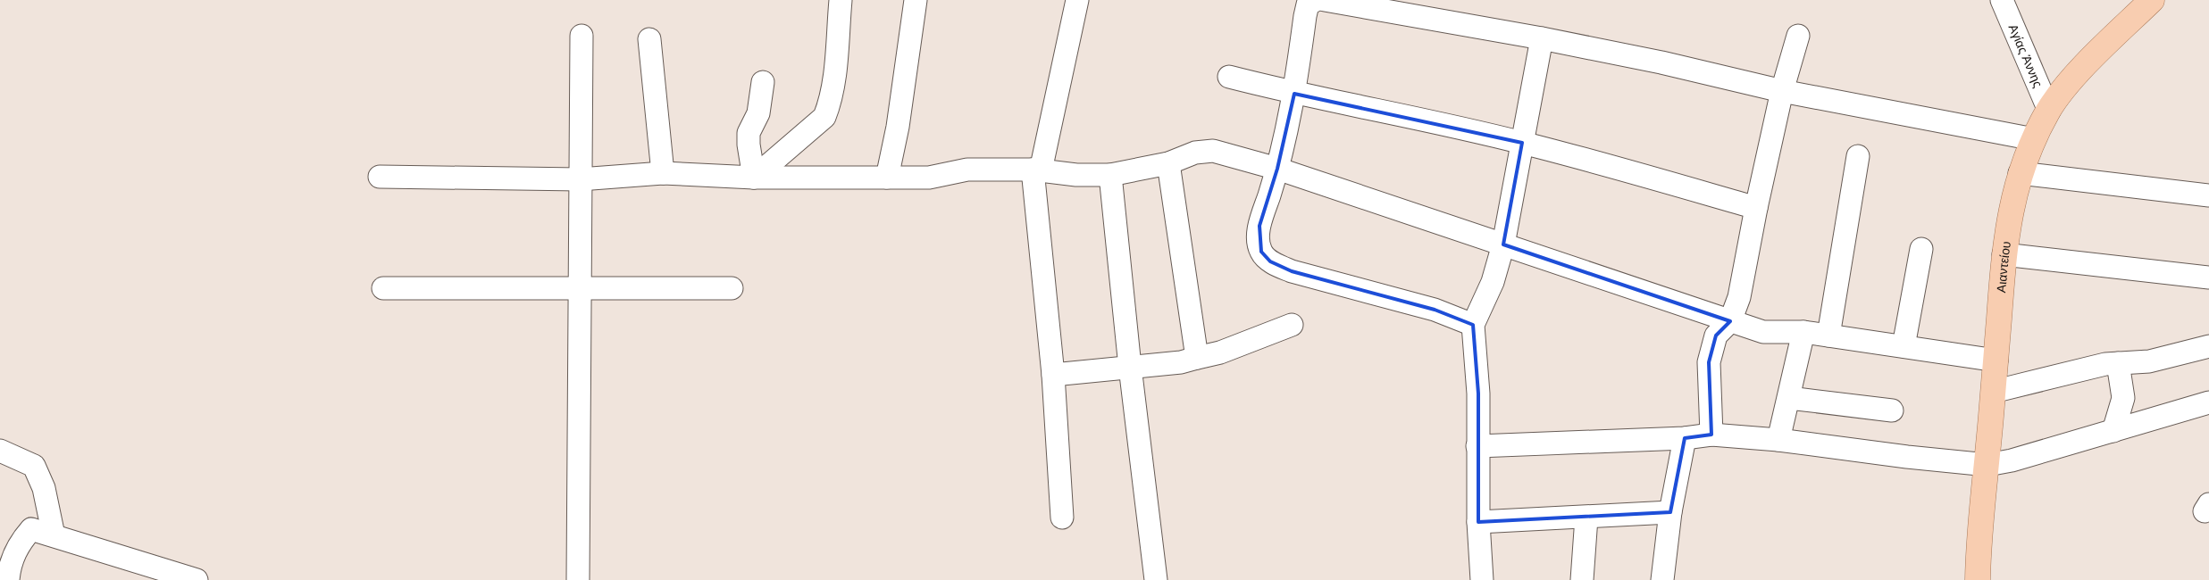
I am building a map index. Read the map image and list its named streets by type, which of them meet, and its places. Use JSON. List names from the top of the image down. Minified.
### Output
{"streets":{"main road":["Αιαντείου"],"street":["Αγίας Άννης"]},"crossings":[["Αγίας Άννης","Αιαντείου"]]}
